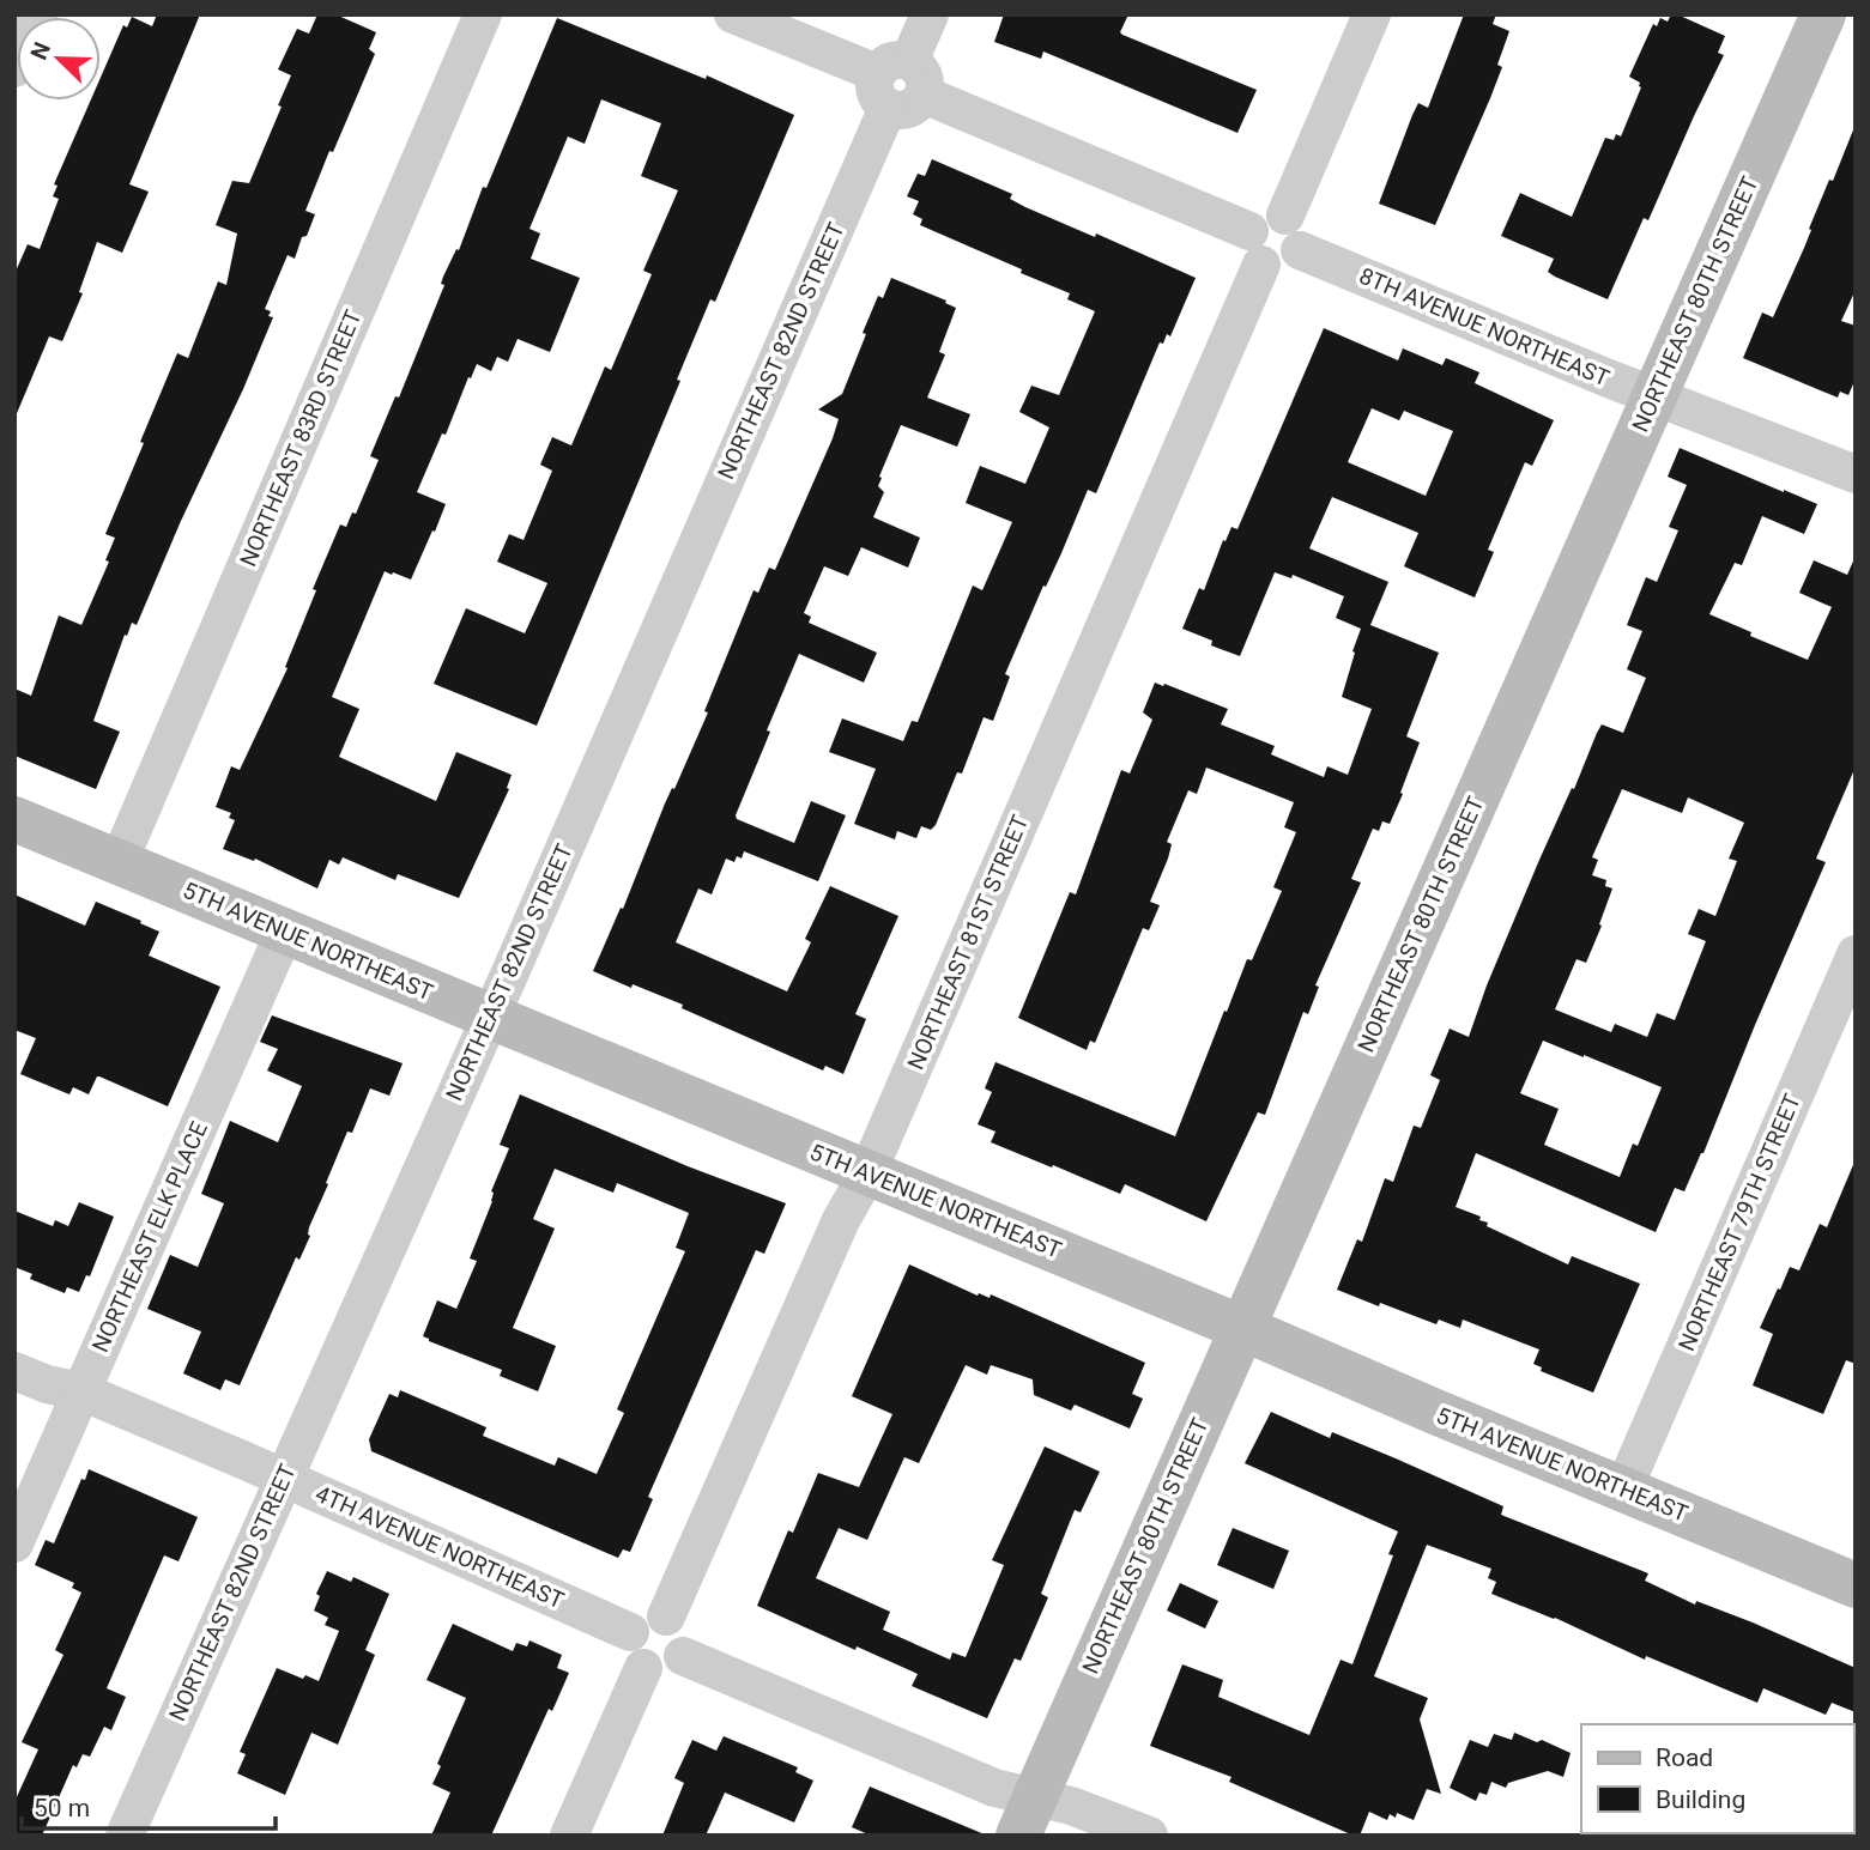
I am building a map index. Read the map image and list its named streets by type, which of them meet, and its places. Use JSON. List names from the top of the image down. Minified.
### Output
{"streets":{"main road":["NORTHEAST 80TH STREET","5TH AVENUE NORTHEAST"],"street":["8TH AVENUE NORTHEAST","NORTHEAST 82ND STREET","NORTHEAST 83RD STREET","NORTHEAST 81ST STREET","NORTHEAST 79TH STREET","NORTHEAST ELK PLACE","4TH AVENUE NORTHEAST"]},"crossings":[["NORTHEAST 80TH STREET","8TH AVENUE NORTHEAST"],["NORTHEAST 80TH STREET","5TH AVENUE NORTHEAST"],["8TH AVENUE NORTHEAST","NORTHEAST 81ST STREET"],["NORTHEAST 82ND STREET","5TH AVENUE NORTHEAST"],["NORTHEAST 82ND STREET","4TH AVENUE NORTHEAST"],["NORTHEAST 83RD STREET","5TH AVENUE NORTHEAST"],["5TH AVENUE NORTHEAST","NORTHEAST 81ST STREET"],["5TH AVENUE NORTHEAST","NORTHEAST 79TH STREET"],["5TH AVENUE NORTHEAST","NORTHEAST ELK PLACE"],["NORTHEAST 81ST STREET","4TH AVENUE NORTHEAST"],["NORTHEAST ELK PLACE","4TH AVENUE NORTHEAST"]],"legend":["Road","Building"],"scale_bar":"50 m","north":"top left"}
